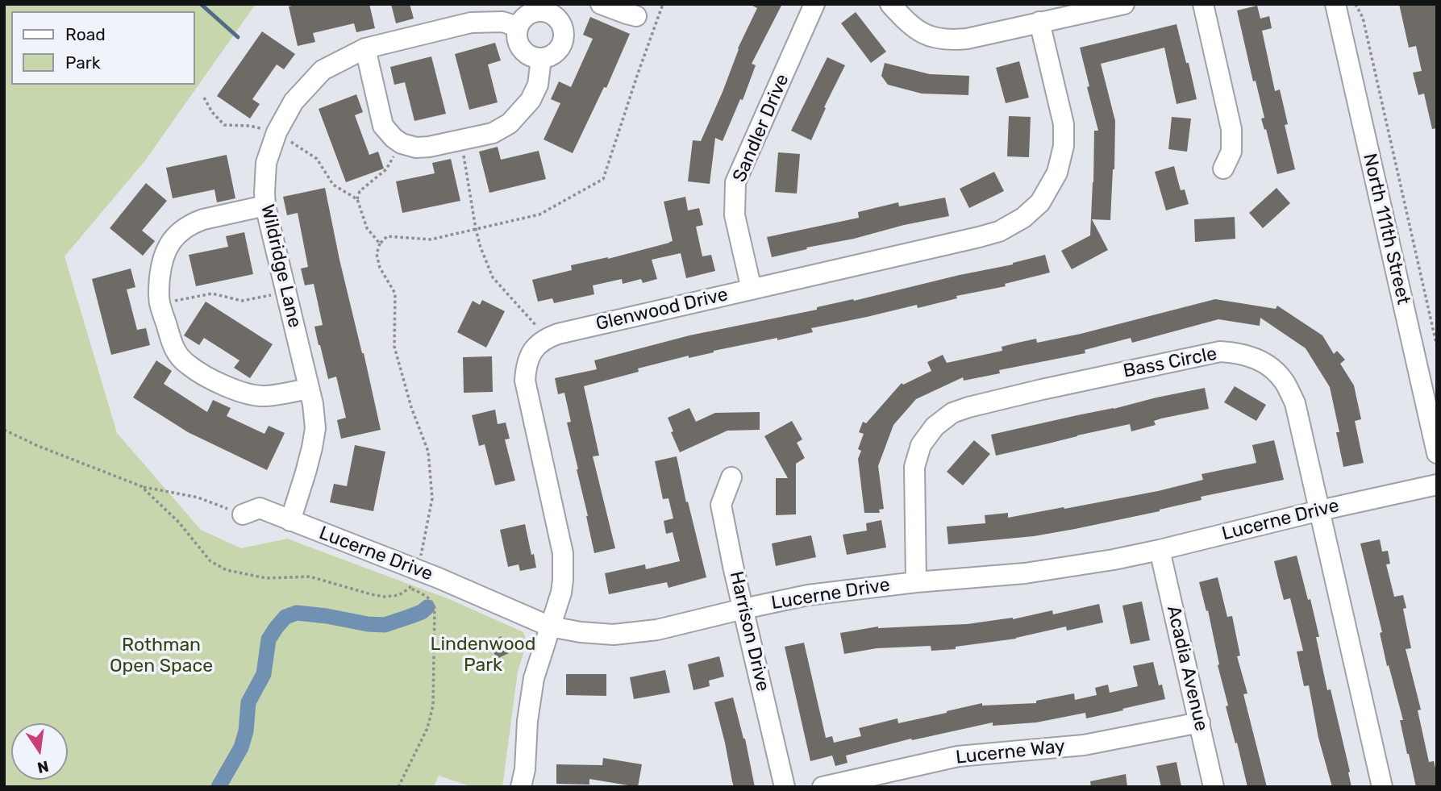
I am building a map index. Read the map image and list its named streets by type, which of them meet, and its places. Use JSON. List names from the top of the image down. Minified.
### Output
{"streets":{"street":["Sandler Drive","North 111th Street","Wildridge Lane","Glenwood Drive","Bass Circle","Lucerne Drive","Harrison Drive","Acadia Avenue","Lucerne Way"]},"crossings":[["Sandler Drive","Glenwood Drive"],["Wildridge Lane","Lucerne Drive"],["Bass Circle","Lucerne Drive"],["Lucerne Drive","Harrison Drive"],["Lucerne Drive","Acadia Avenue"],["Acadia Avenue","Lucerne Way"]],"parks":["Lindenwood Park","Rothman Open Space"],"legend":["Road","Park"],"north":"bottom"}
